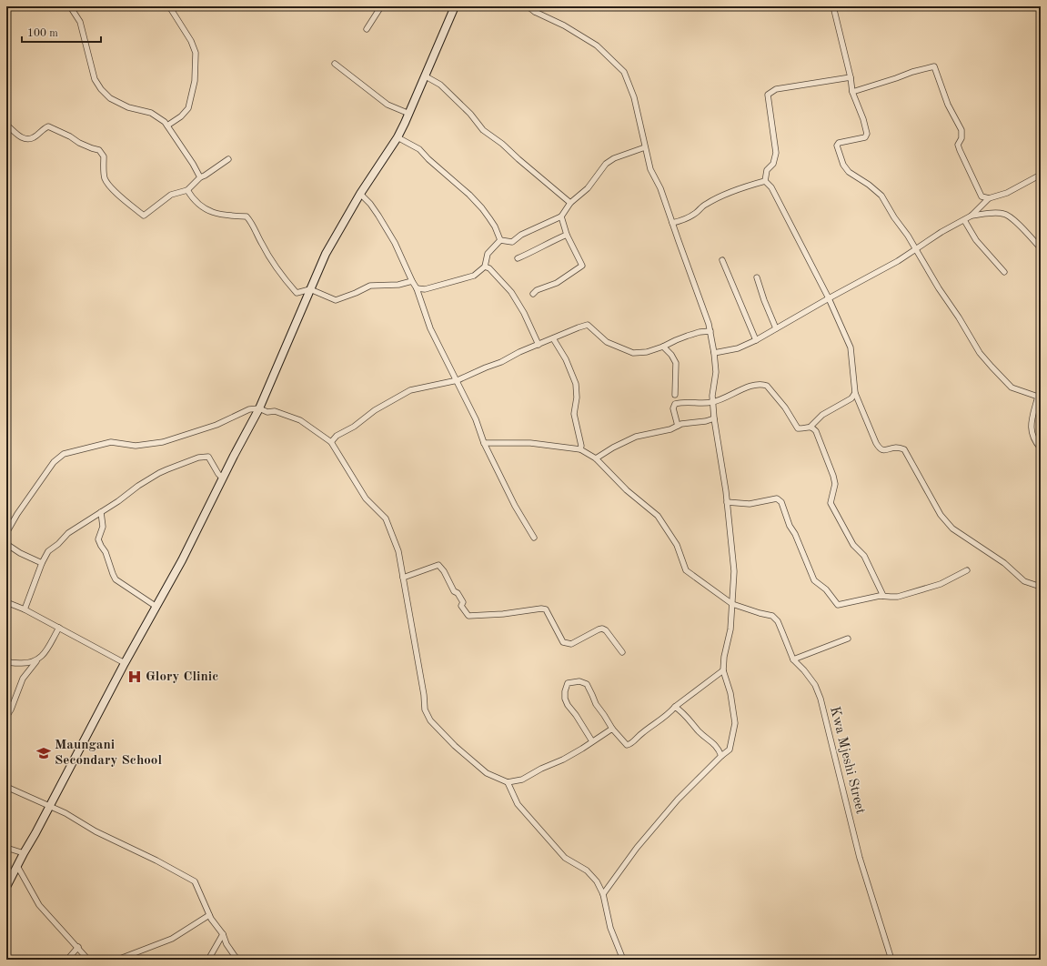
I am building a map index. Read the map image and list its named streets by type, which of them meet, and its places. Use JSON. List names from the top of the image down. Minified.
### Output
{"streets":{"street":["Kwa Mjeshi Street"]},"places":{"hospital":["Glory Clinic"],"school or university":["Maungani Secondary School"]},"scale_bar":"100 m"}
